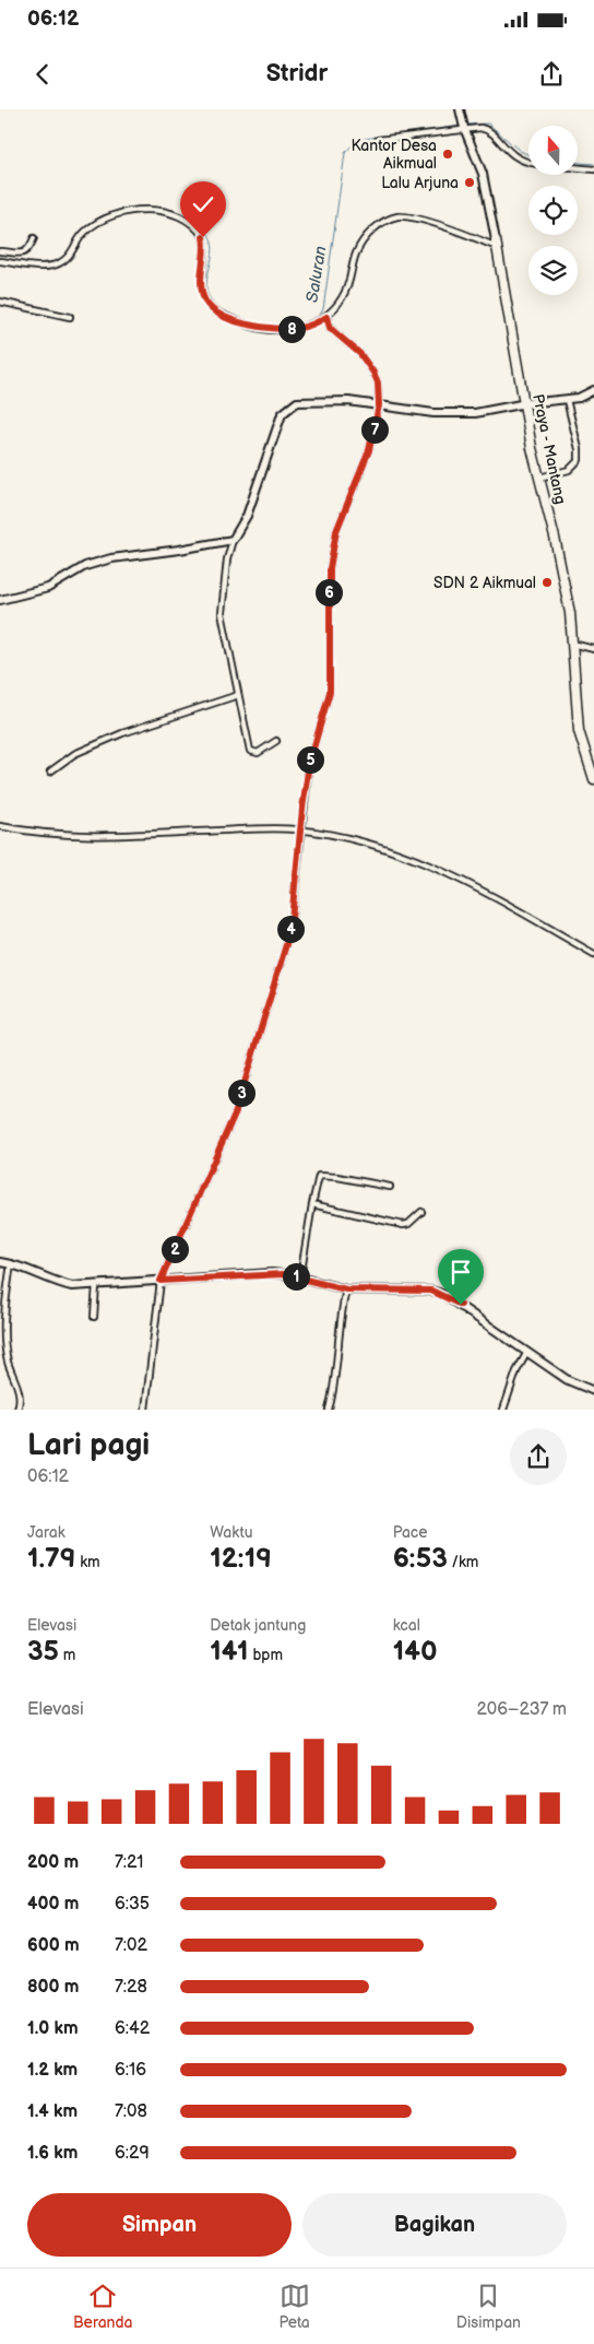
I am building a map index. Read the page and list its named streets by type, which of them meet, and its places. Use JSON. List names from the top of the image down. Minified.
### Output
{"streets":{"main road":["Praya - Mantang"]},"water":["Saluran"],"places":["Kantor Desa Aikmual","Lalu Arjuna","SDN 2 Aikmual"],"north":"top","page":{"status":"06:12","header":"Stridr","pins":["8","7","6","5","4","3","2","1"],"heading":["Lari pagi","06:12"],"stats":[["Jarak","1.79 km"],["Waktu","12:19"],["Pace","6:53 /km"],["Elevasi","35 m"],["Detak jantung","141 bpm"],["kcal","140"]],"chart":["Elevasi","206–237 m"],"list":[{"name":"200 m","note":"7:21"},{"name":"400 m","note":"6:35"},{"name":"600 m","note":"7:02"},{"name":"800 m","note":"7:28"},{"name":"1.0 km","note":"6:42"},{"name":"1.2 km","note":"6:16"},{"name":"1.4 km","note":"7:08"},{"name":"1.6 km","note":"6:29"}],"buttons":["Simpan","Bagikan"],"tabs":["Beranda","Peta","Disimpan"]}}
